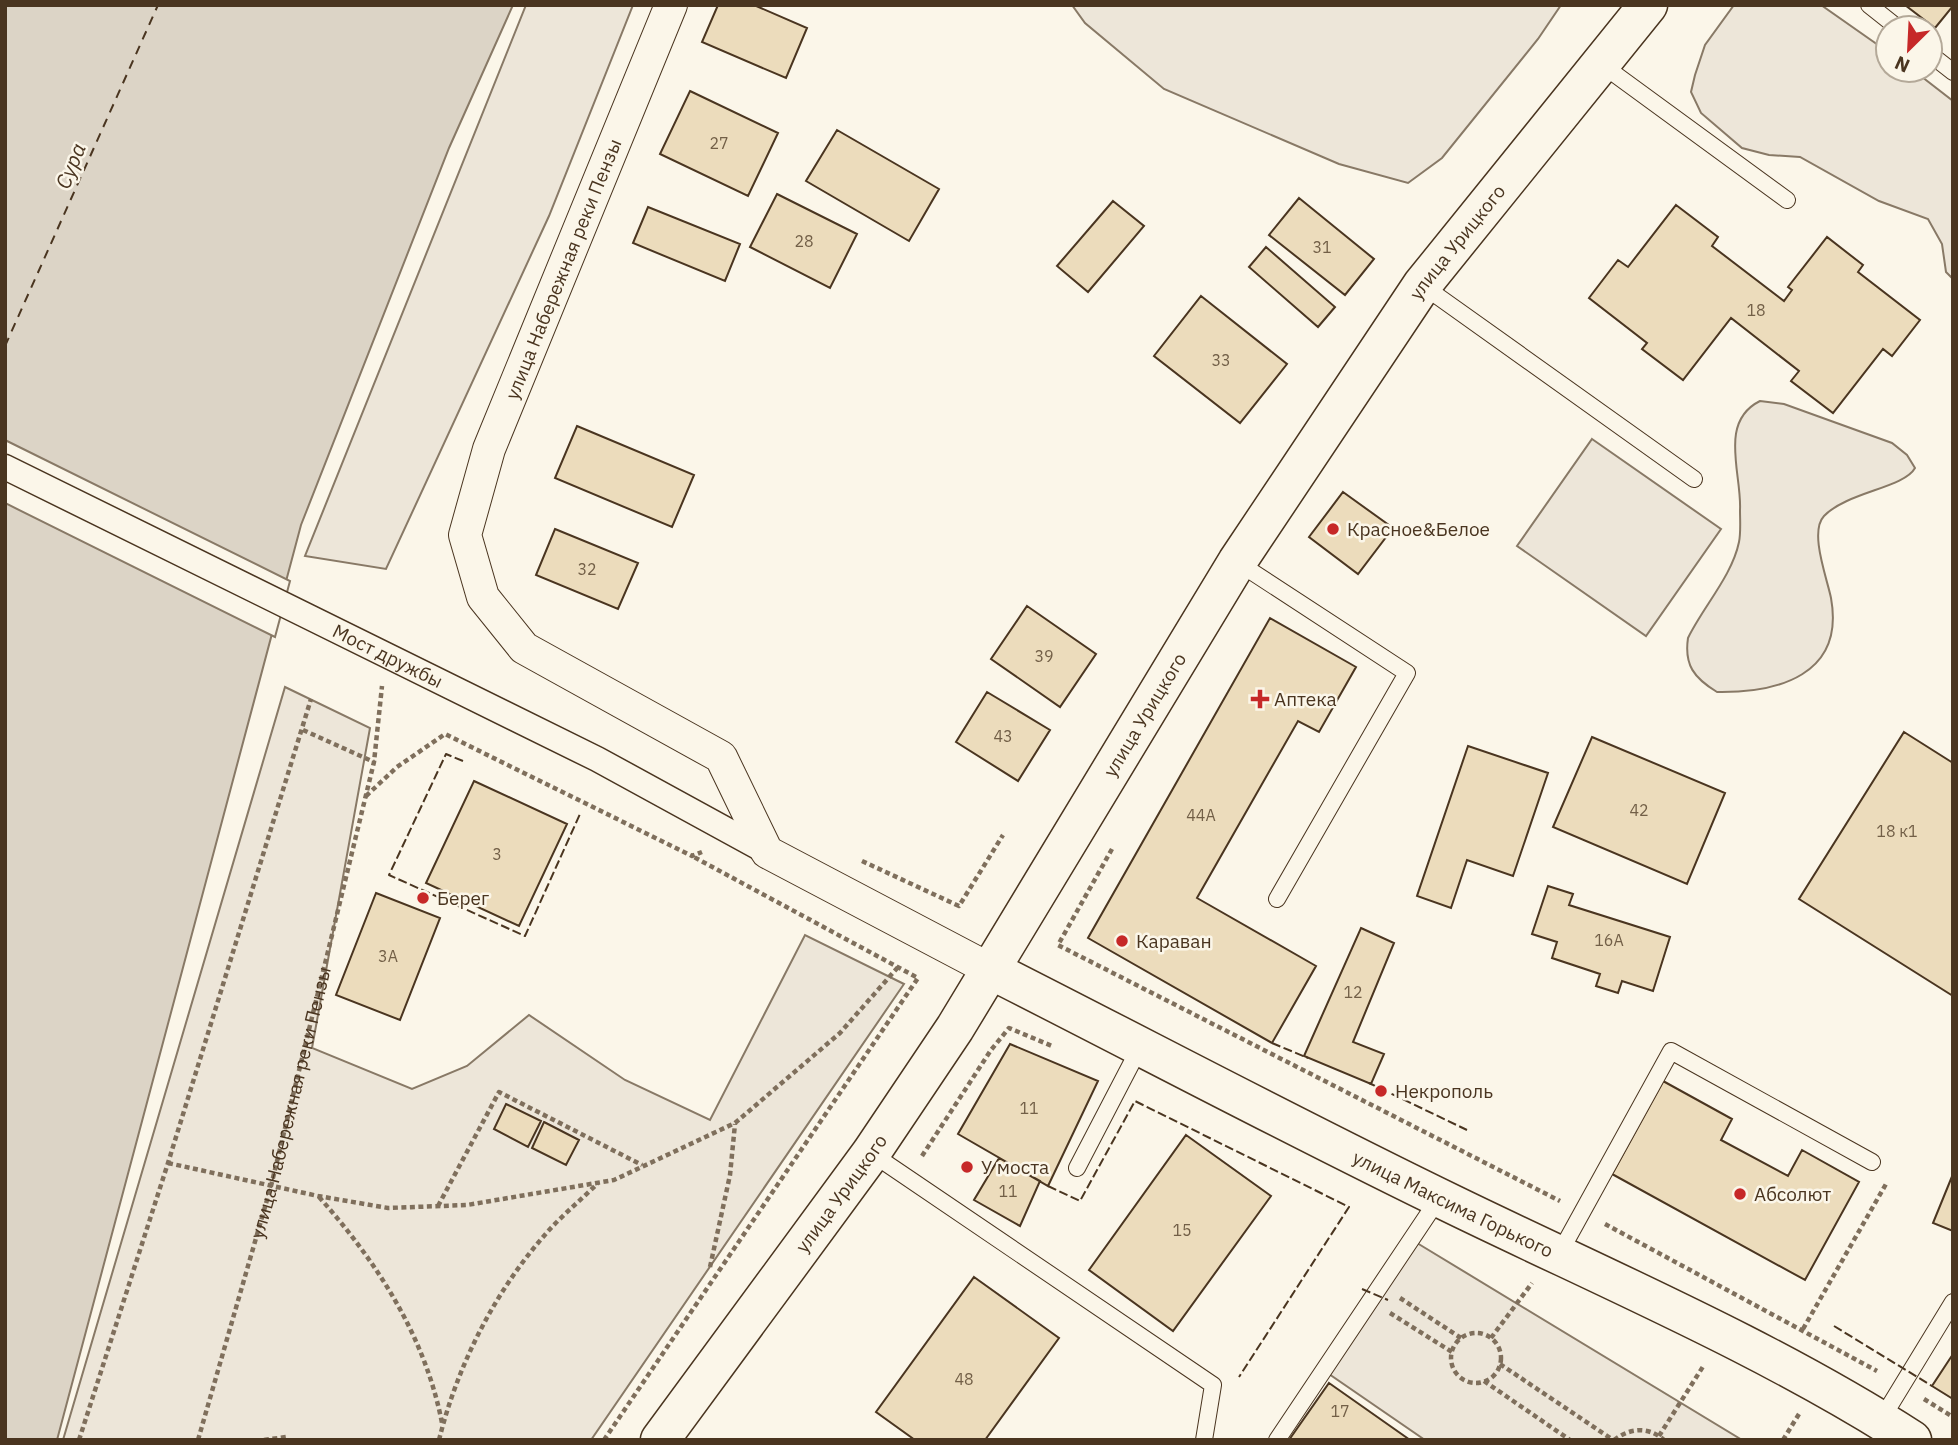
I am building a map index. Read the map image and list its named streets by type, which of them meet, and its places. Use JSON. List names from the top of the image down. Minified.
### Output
{"streets":{"main road":["улица Урицкого","улица Максима Горького"],"street":["улица Набережная реки Пензы","Мост дружбы"]},"crossings":[["улица Урицкого","улица Максима Горького"],["улица Набережная реки Пензы","Мост дружбы"]],"water":["Сура"],"places":{"other":["Красное&Белое","Берег","Караван","Некрополь","У моста","Абсолют"],"health":["Аптека"]},"house_numbers":["27","28","31","18","33","32","39","43","42","44А","18 к1","3","16А","3А","12","11","11","15","48","17"],"north":"bottom left"}
